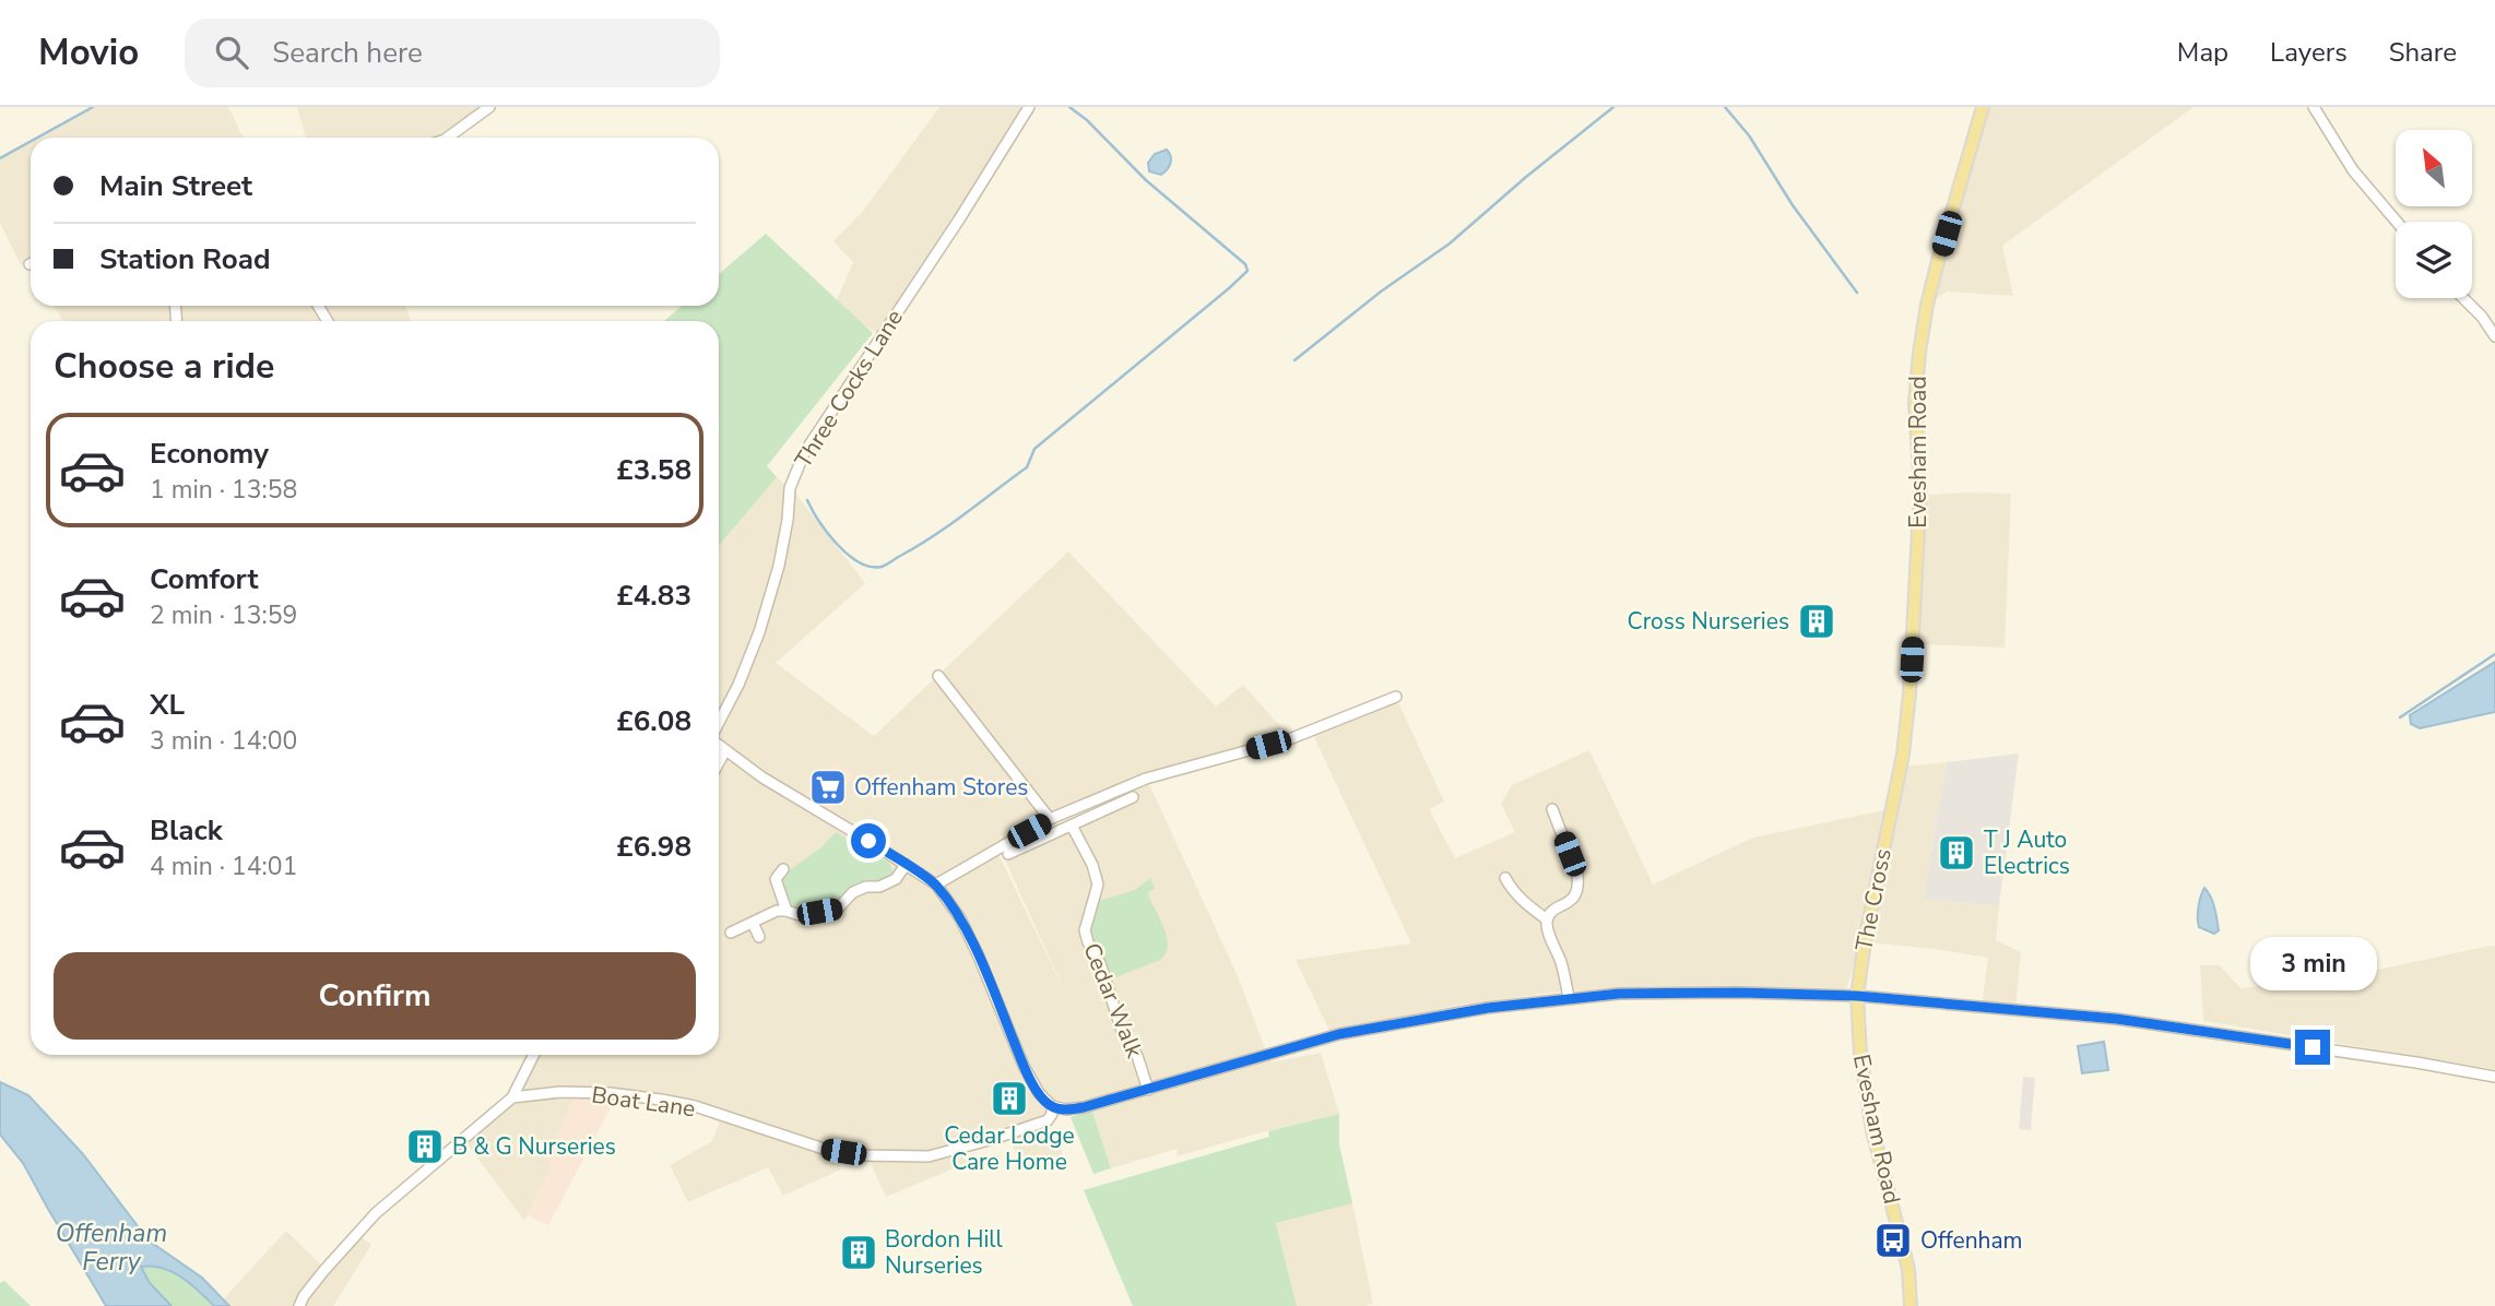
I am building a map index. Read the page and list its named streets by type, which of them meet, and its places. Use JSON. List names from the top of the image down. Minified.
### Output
{"streets":{"main road":["Evesham Road","The Cross"],"street":["Three Cocks Lane","Cedar Walk","Boat Lane"]},"crossings":[["Evesham Road","The Cross"]],"water":["Offenham Ferry"],"places":{"building":["Cross Nurseries","T J Auto Electrics","Cedar Lodge Care Home","B & G Nurseries","Bordon Hill Nurseries"],"supermarket":["Offenham Stores"],"bus stop":["Offenham"]},"north":"top left","page":{"header":"Movio","search":"Search here","nav":["Map","Layers","Share"],"banner":["Main Street","Station Road"],"heading":"Choose a ride","list":[{"name":"Economy","note":"1 min · 13:58","value":"£3.58"},{"name":"Comfort","note":"2 min · 13:59","value":"£4.83"},{"name":"XL","note":"3 min · 14:00","value":"£6.08"},{"name":"Black","note":"4 min · 14:01","value":"£6.98"}],"bubble":"3 min","buttons":"Confirm"}}
